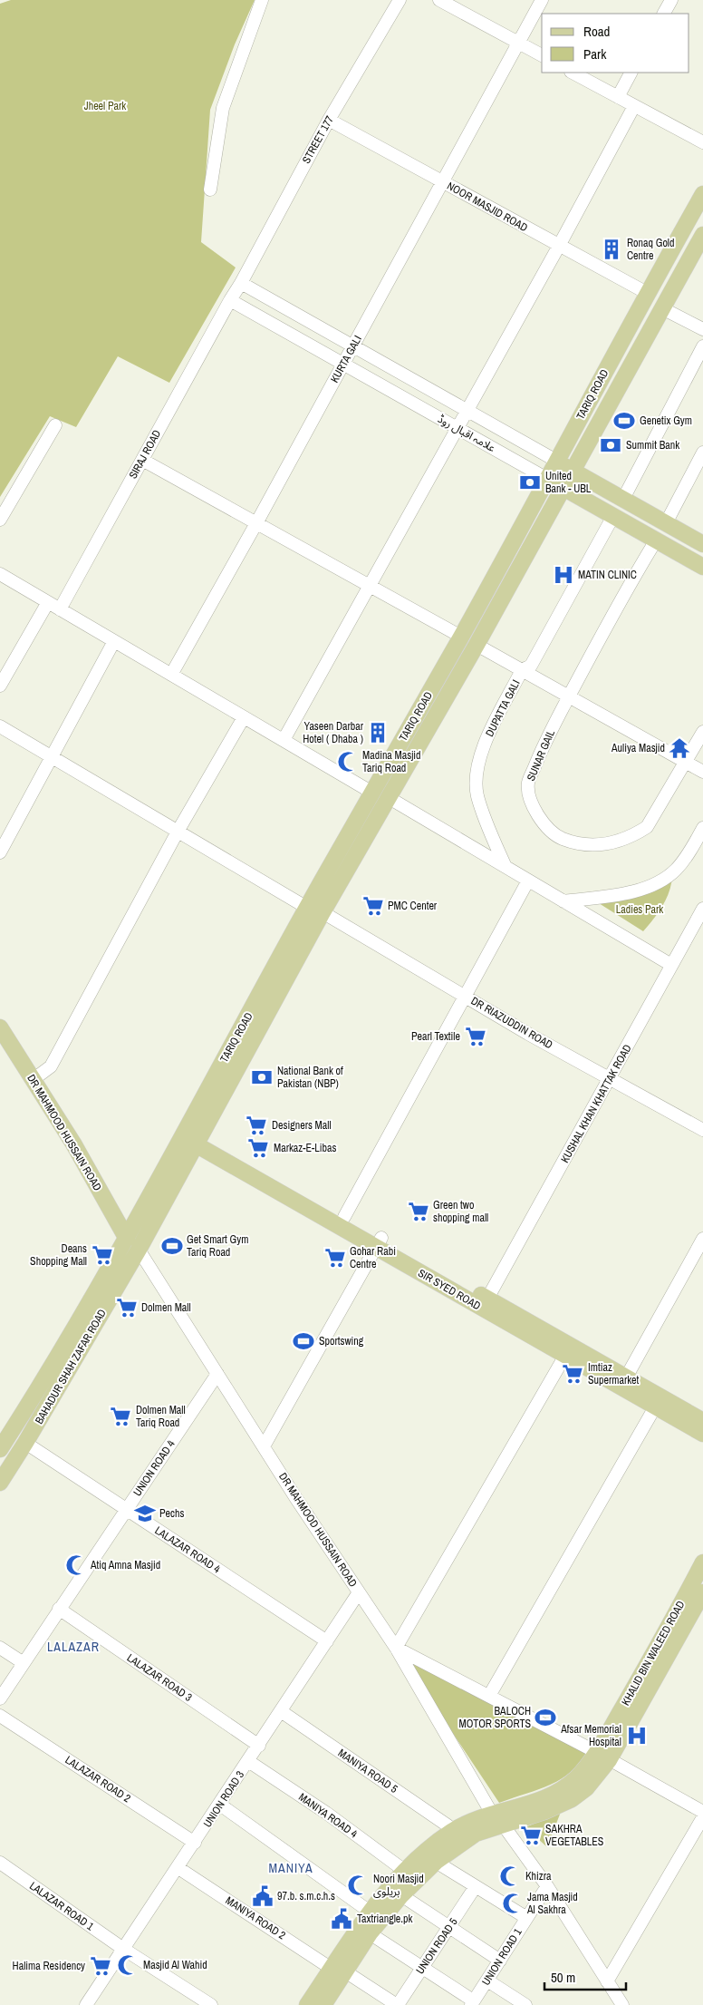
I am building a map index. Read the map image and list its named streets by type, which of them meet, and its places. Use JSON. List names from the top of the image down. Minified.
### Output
{"streets":{"main road":["TARIQ ROAD","علامہ اقبال روڈ","DR MAHMOOD HUSSAIN ROAD","SIR SYED ROAD","BAHADUR SHAH ZAFAR ROAD","KHALID BIN WALEED ROAD"],"street":["STREET 177","NOOR MASJID ROAD","KURTA GALI","SIRAJ ROAD","DUPATTA GALI","SUNAR GAIL","DR RIAZUDDIN ROAD","KUSHAL KHAN KHATTAK ROAD","UNION ROAD 4","LALAZAR ROAD 4","LALAZAR ROAD 3","MANIYA ROAD 5","LALAZAR ROAD 2","UNION ROAD 3","MANIYA ROAD 4","LALAZAR ROAD 1","MANIYA ROAD 2","UNION ROAD 5","UNION ROAD 1"]},"crossings":[["STREET 177","NOOR MASJID ROAD"],["STREET 177","علامہ اقبال روڈ"],["STREET 177","SIRAJ ROAD"],["NOOR MASJID ROAD","KURTA GALI"],["NOOR MASJID ROAD","TARIQ ROAD"],["KURTA GALI","علامہ اقبال روڈ"],["TARIQ ROAD","علامہ اقبال روڈ"],["TARIQ ROAD","DR RIAZUDDIN ROAD"],["TARIQ ROAD","DR MAHMOOD HUSSAIN ROAD"],["TARIQ ROAD","SIR SYED ROAD"],["TARIQ ROAD","BAHADUR SHAH ZAFAR ROAD"],["علامہ اقبال روڈ","SIRAJ ROAD"],["علامہ اقبال روڈ","DUPATTA GALI"],["علامہ اقبال روڈ","SUNAR GAIL"],["DR RIAZUDDIN ROAD","KUSHAL KHAN KHATTAK ROAD"],["KUSHAL KHAN KHATTAK ROAD","SIR SYED ROAD"],["DR MAHMOOD HUSSAIN ROAD","BAHADUR SHAH ZAFAR ROAD"],["DR MAHMOOD HUSSAIN ROAD","UNION ROAD 4"],["DR MAHMOOD HUSSAIN ROAD","KHALID BIN WALEED ROAD"],["DR MAHMOOD HUSSAIN ROAD","UNION ROAD 3"],["DR MAHMOOD HUSSAIN ROAD","UNION ROAD 1"],["BAHADUR SHAH ZAFAR ROAD","LALAZAR ROAD 4"],["UNION ROAD 4","LALAZAR ROAD 4"],["UNION ROAD 4","LALAZAR ROAD 3"],["LALAZAR ROAD 4","UNION ROAD 3"],["KHALID BIN WALEED ROAD","MANIYA ROAD 5"],["KHALID BIN WALEED ROAD","MANIYA ROAD 4"],["KHALID BIN WALEED ROAD","MANIYA ROAD 2"],["LALAZAR ROAD 3","UNION ROAD 3"],["MANIYA ROAD 5","UNION ROAD 3"],["LALAZAR ROAD 2","UNION ROAD 3"],["UNION ROAD 3","MANIYA ROAD 4"],["UNION ROAD 3","LALAZAR ROAD 1"],["UNION ROAD 3","MANIYA ROAD 2"],["MANIYA ROAD 2","UNION ROAD 5"]],"districts":["LALAZAR","MANIYA"],"parks":["Jheel Park","Ladies Park"],"places":{"building":["Ronaq Gold Centre","Yaseen Darbar Hotel ( Dhaba )"],"sports":["Genetix Gym","Get Smart Gym Tariq Road","Sportswing","BALOCH MOTOR SPORTS"],"bank":["Summit Bank","United Bank - UBL","National Bank of Pakistan (NBP)"],"hospital":["MATIN CLINIC","Afsar Memorial Hospital"],"temple":["Auliya Masjid"],"mosque":["Madina Masjid Tariq Road","Atiq Amna Masjid","Khizra","Noori Masjid بریلوی","Jama Masjid Al Sakhra","Masjid Al Wahid"],"supermarket":["PMC Center","Pearl Textile","Designers Mall","Markaz-E-Libas","Green two shopping mall","Deans Shopping Mall","Gohar Rabi Centre","Dolmen Mall","Imtiaz Supermarket","Dolmen Mall Tariq Road","SAKHRA VEGETABLES","Halima Residency"],"school or university":["Pechs"],"public building":["97.b. s.m.c.h.s","Taxtriangle.pk"]},"legend":["Road","Park"],"scale_bar":"50 m"}
